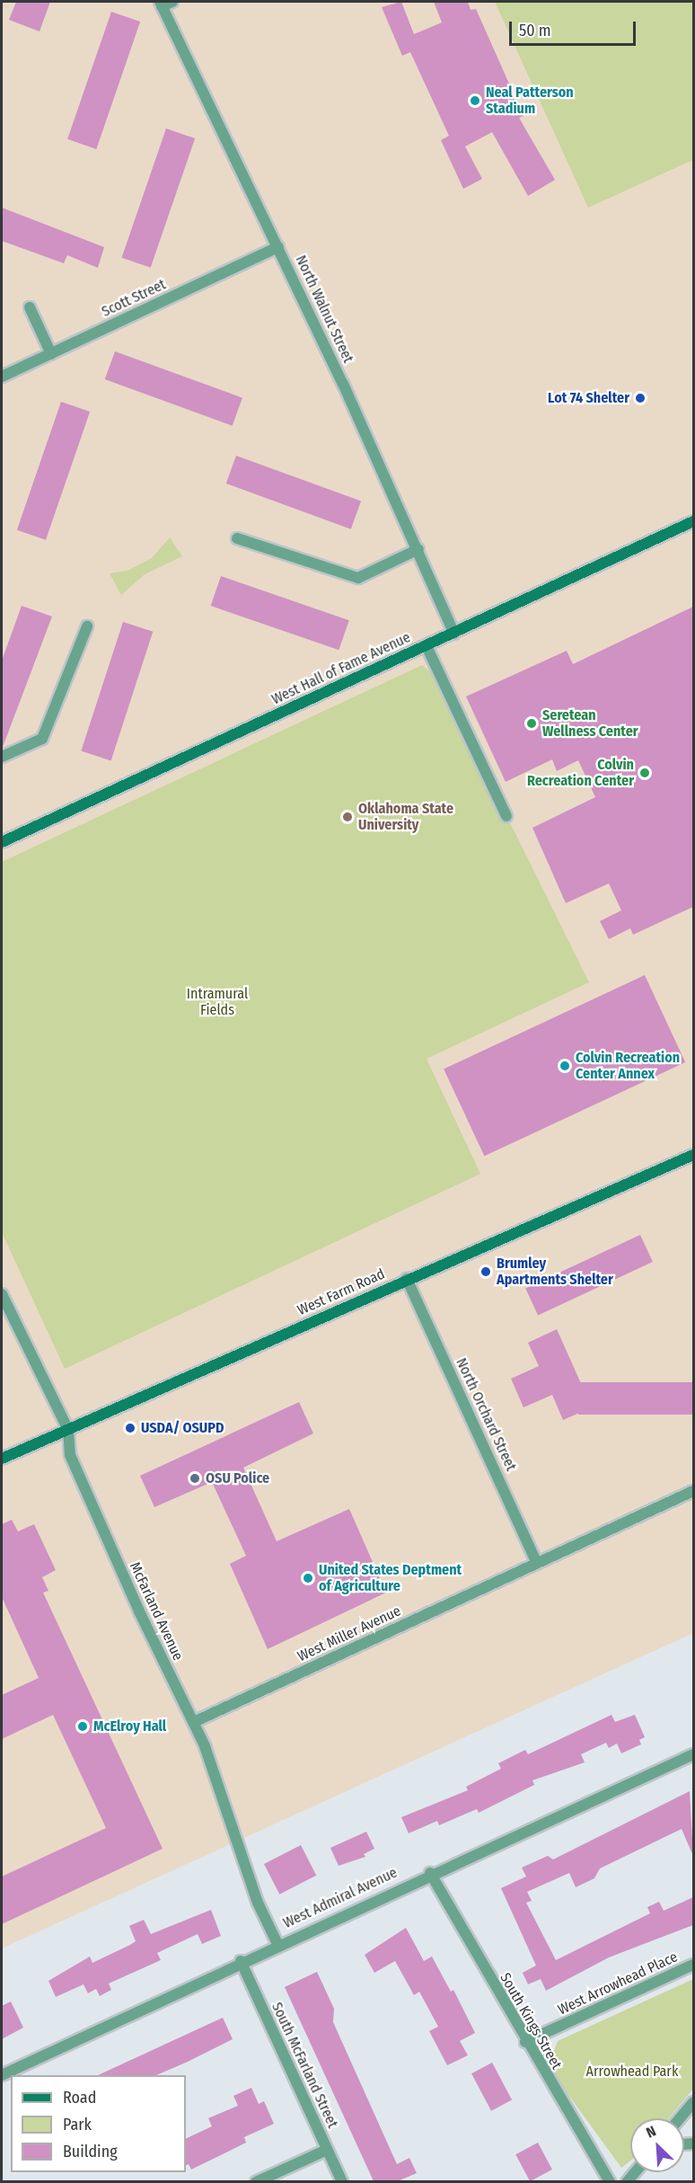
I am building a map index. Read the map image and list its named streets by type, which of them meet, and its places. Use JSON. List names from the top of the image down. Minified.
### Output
{"streets":{"main road":["West Hall of Fame Avenue","West Farm Road"],"street":["Scott Street","North Walnut Street","North Orchard Street","McFarland Avenue","West Miller Avenue","West Admiral Avenue","West Arrowhead Place","South Kings Street","South McFarland Street"]},"crossings":[["Scott Street","North Walnut Street"],["North Walnut Street","West Hall of Fame Avenue"],["West Farm Road","North Orchard Street"],["West Farm Road","McFarland Avenue"],["North Orchard Street","West Miller Avenue"],["McFarland Avenue","West Miller Avenue"],["McFarland Avenue","West Admiral Avenue"],["West Admiral Avenue","South Kings Street"],["West Admiral Avenue","South McFarland Street"],["West Arrowhead Place","South Kings Street"]],"parks":["Intramural Fields","Arrowhead Park"],"places":["Neal Patterson Stadium","Lot 74 Shelter","Seretean Wellness Center","Colvin Recreation Center","Oklahoma State University","Colvin Recreation Center Annex","Brumley Apartments Shelter","USDA/ OSUPD","OSU Police","United States Deptment of Agriculture","McElroy Hall"],"legend":["Road","Park","Building"],"scale_bar":"50 m","north":"top left"}
